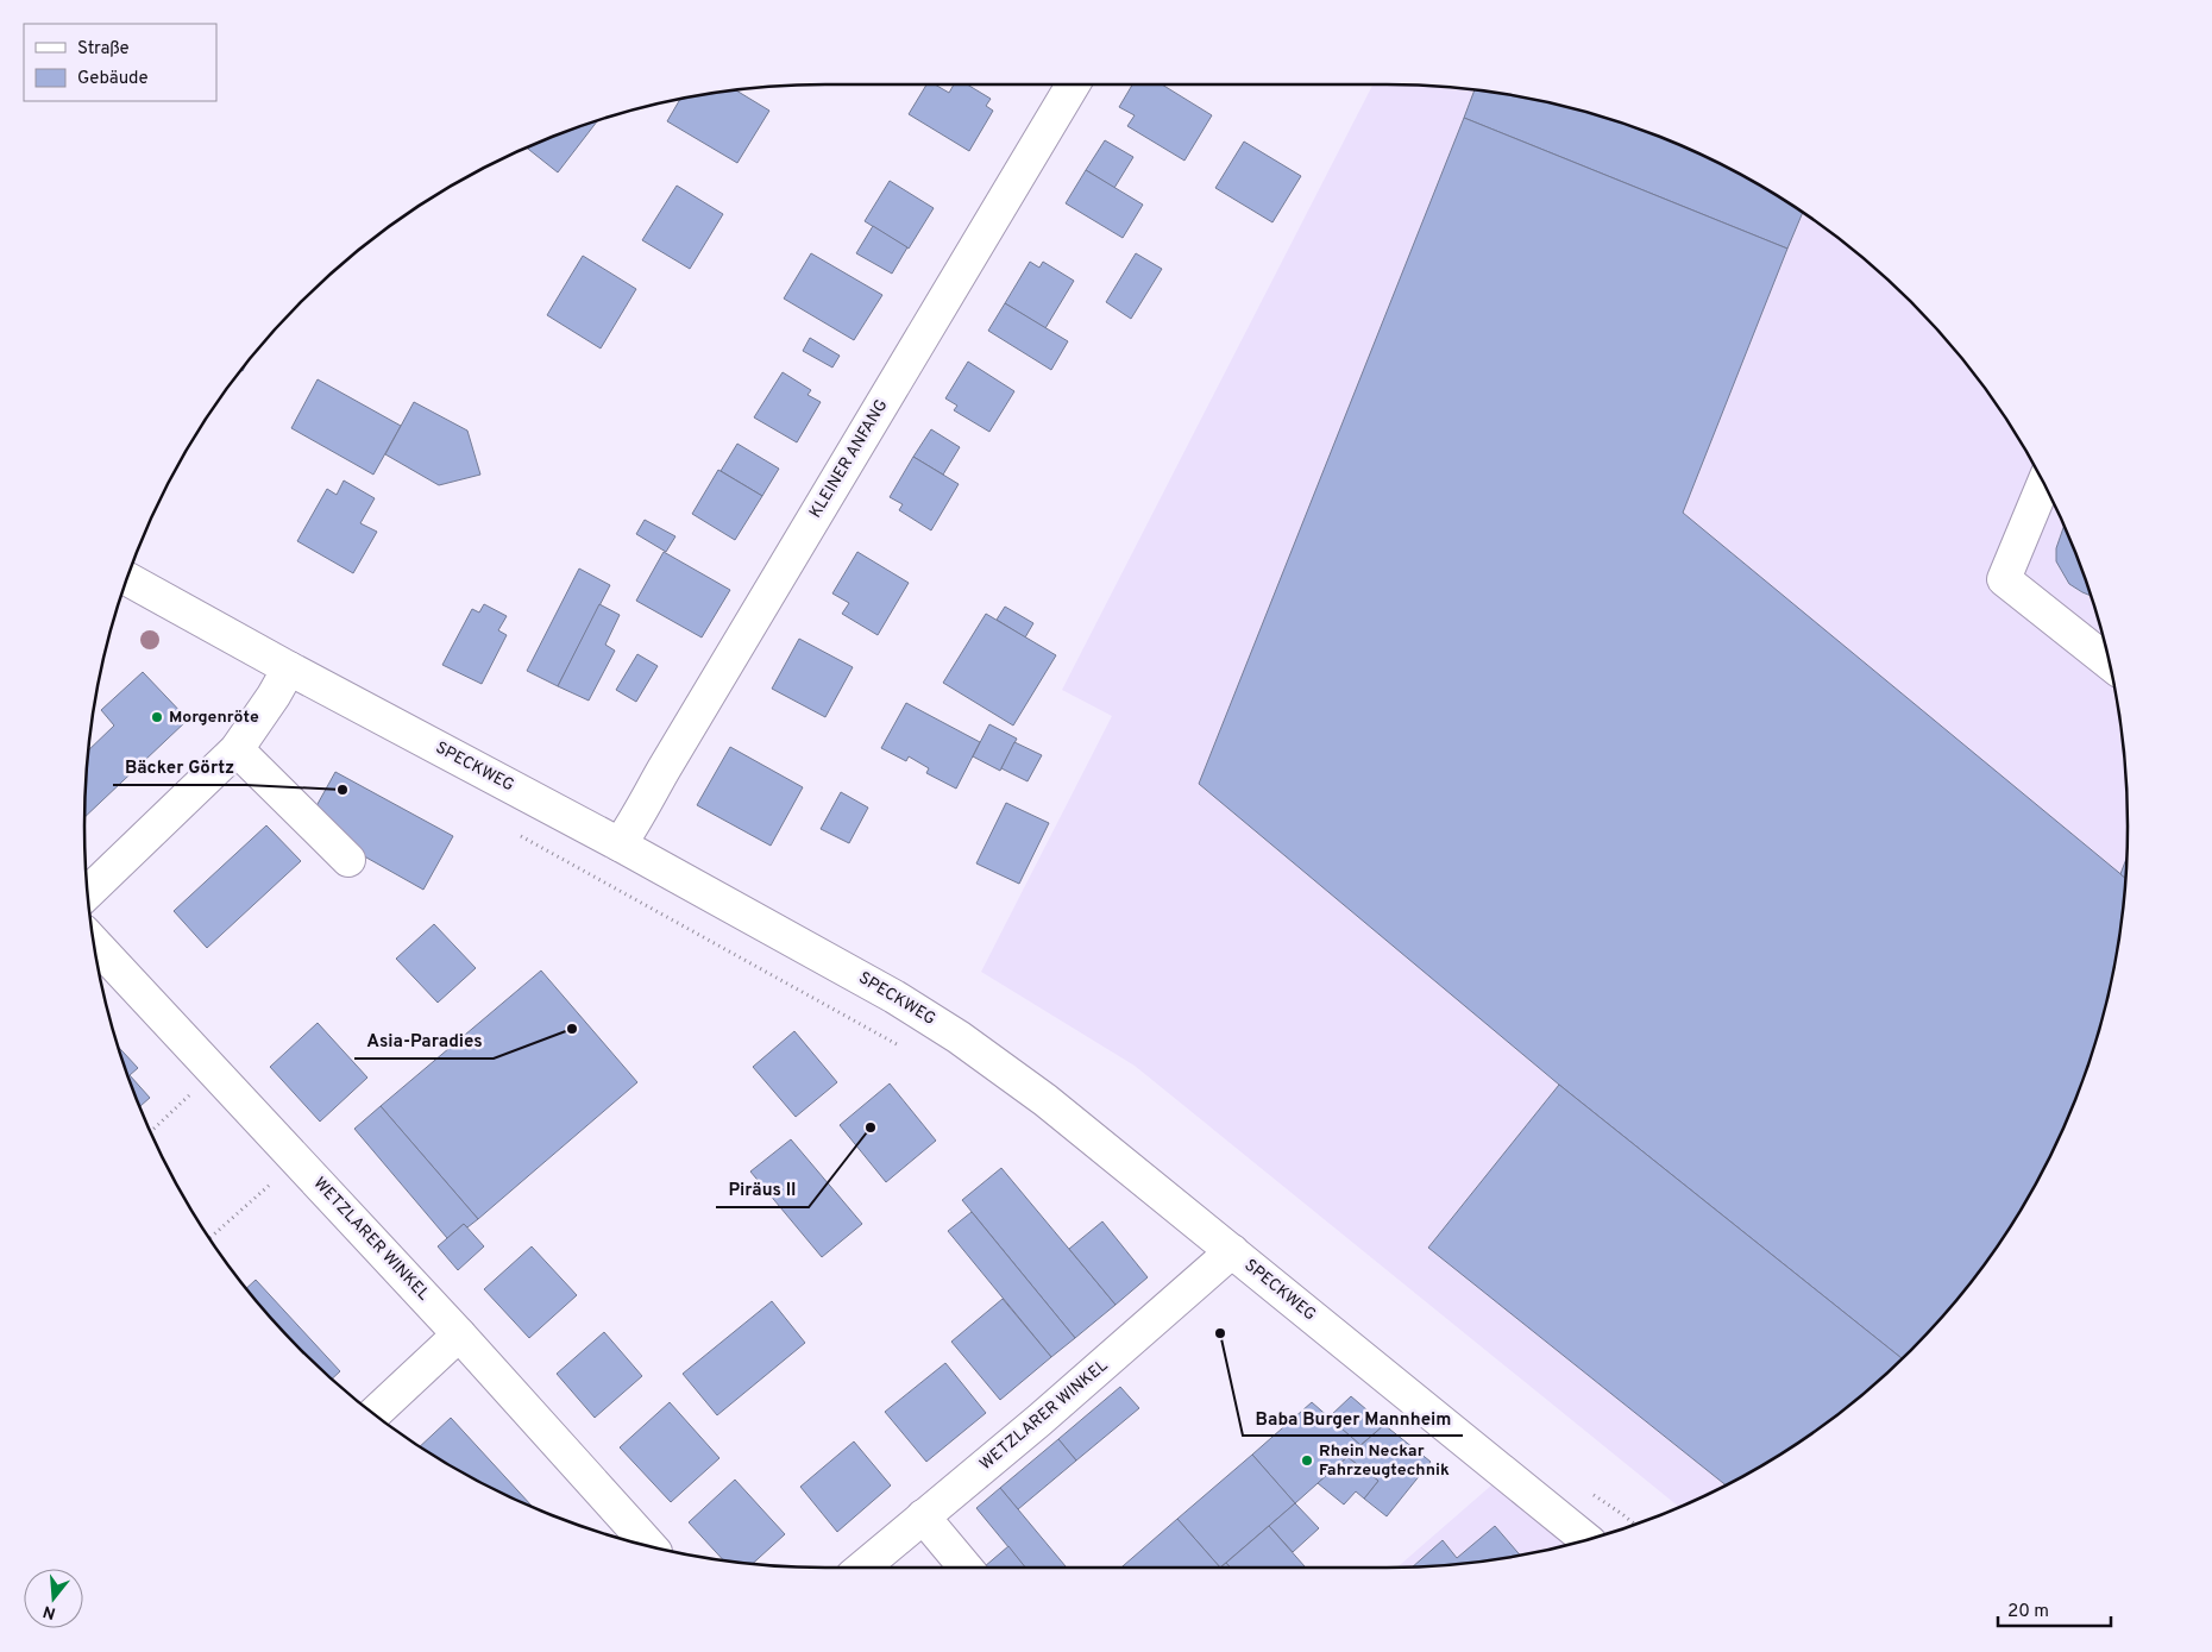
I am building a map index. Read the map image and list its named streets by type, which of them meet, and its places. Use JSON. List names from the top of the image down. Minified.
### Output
{"streets":{"street":["KLEINER ANFANG","SPECKWEG","WETZLARER WINKEL"]},"crossings":[["KLEINER ANFANG","SPECKWEG"],["SPECKWEG","WETZLARER WINKEL"]],"places":["Morgenröte","Bäcker Görtz","Asia-Paradies","Piräus II","Baba Burger Mannheim","Rhein Neckar Fahrzeugtechnik"],"legend":["Straße","Gebäude"],"scale_bar":"20 m","north":"bottom"}
